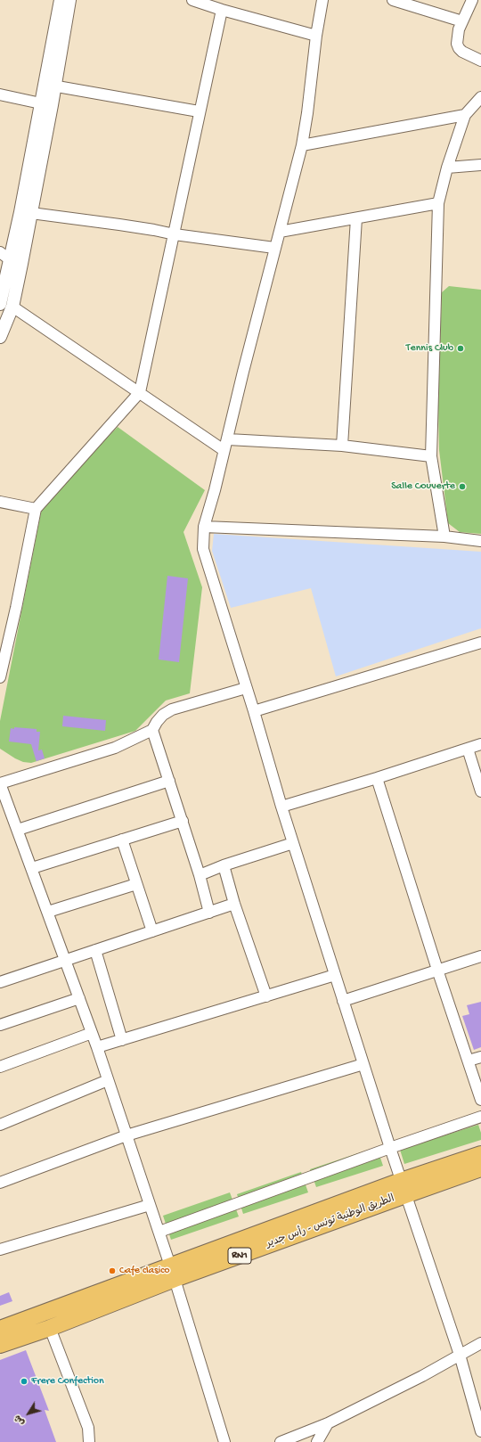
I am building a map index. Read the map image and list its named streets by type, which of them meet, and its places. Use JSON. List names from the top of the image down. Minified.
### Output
{"streets":{"main road":["الطريق الوطنية تونس - رأس جدير","RN1"]},"places":["Tennis Club","Salle Couverte","Cafe clasico","Frere Confection"],"north":"bottom left"}
